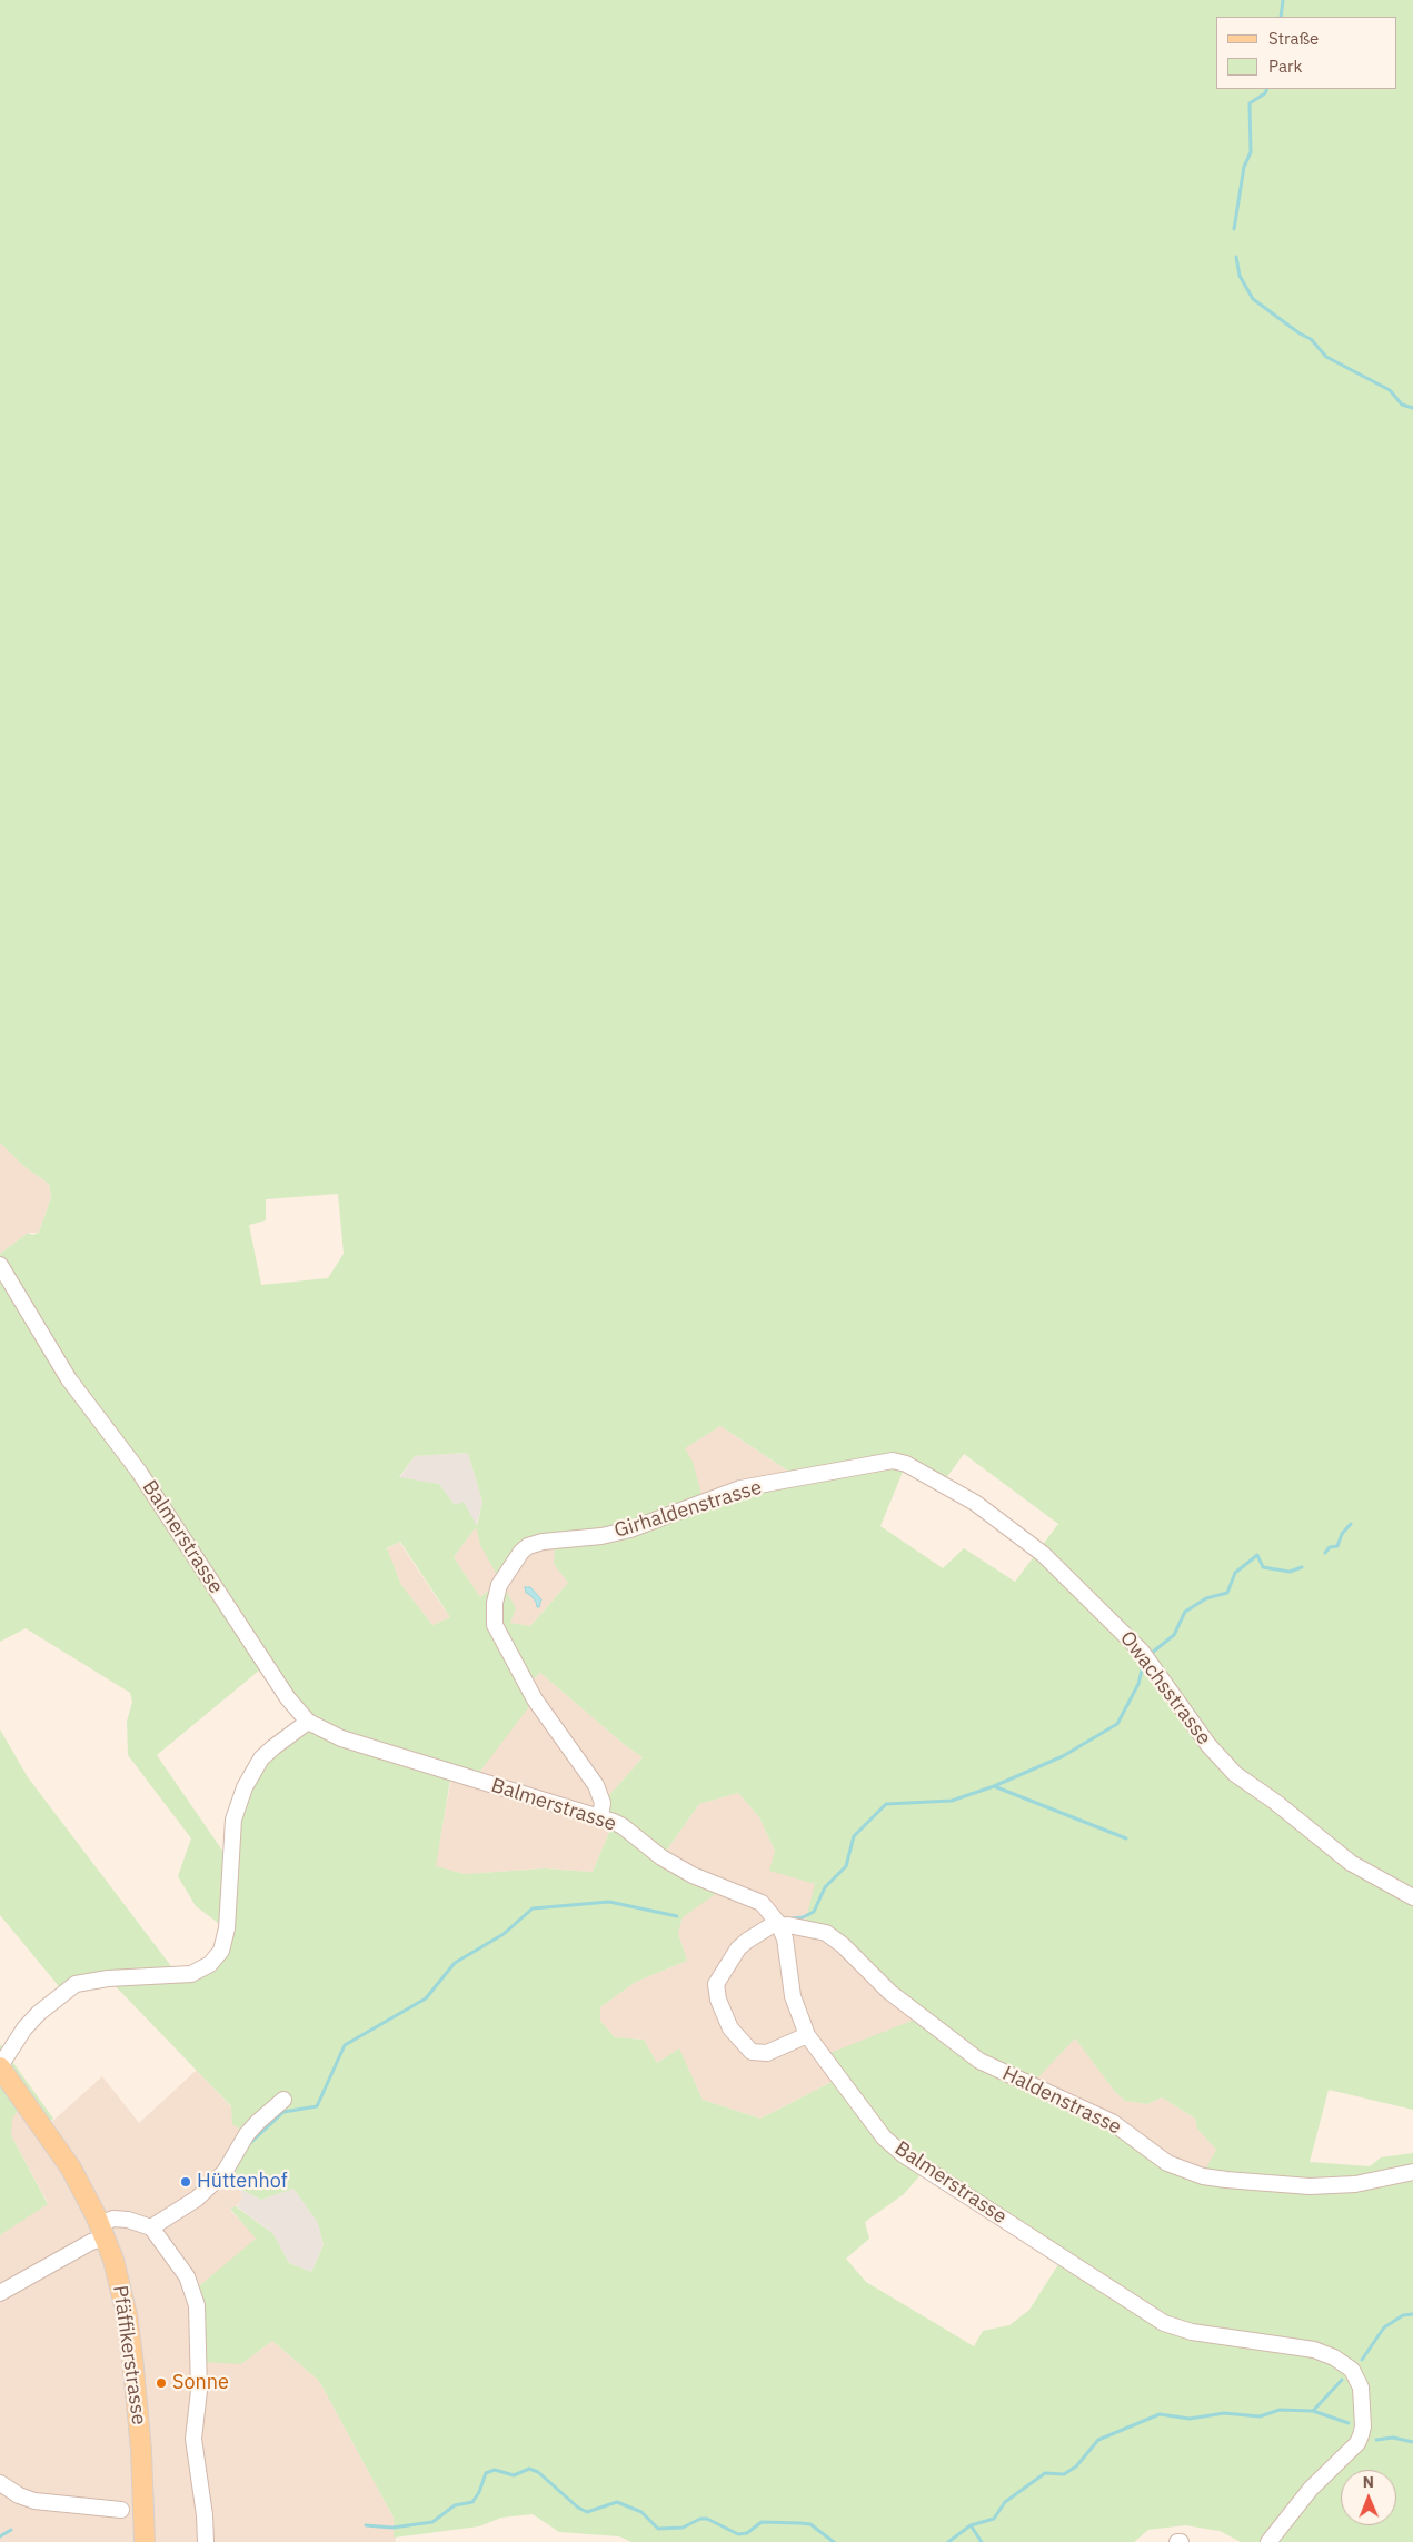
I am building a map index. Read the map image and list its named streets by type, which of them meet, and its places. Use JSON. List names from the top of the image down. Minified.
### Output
{"streets":{"main road":["Pfäffikerstrasse"],"street":["Girhaldenstrasse","Balmerstrasse","Owachsstrasse","Haldenstrasse"]},"crossings":[["Girhaldenstrasse","Balmerstrasse"],["Girhaldenstrasse","Owachsstrasse"],["Balmerstrasse","Haldenstrasse"]],"places":["Hüttenhof","Sonne"],"legend":["Straße","Park"],"north":"top"}
